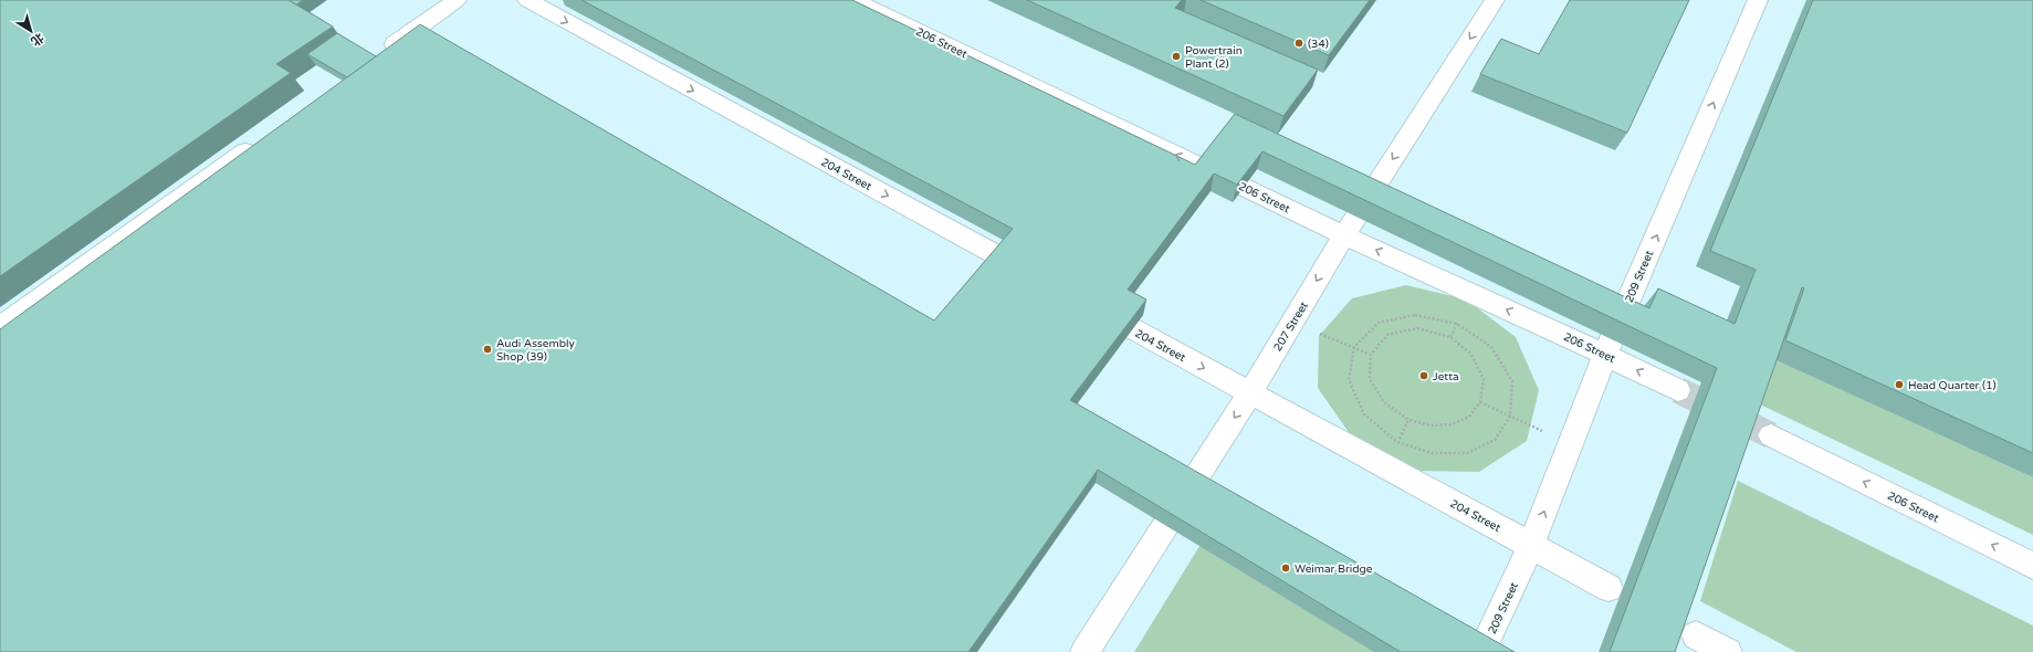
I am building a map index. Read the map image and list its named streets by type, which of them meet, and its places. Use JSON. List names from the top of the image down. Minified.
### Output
{"streets":{"lane":["206 Street","204 Street","209 Street","207 Street"]},"crossings":[["206 Street","209 Street"],["206 Street","207 Street"],["204 Street","209 Street"],["204 Street","207 Street"]],"one_way":["206 Street","204 Street","209 Street","207 Street"],"places":["(34)","Powertrain Plant (2)","Audi Assembly Shop (39)","Jetta","Head Quarter (1)","Weimar Bridge"],"north":"bottom right"}
